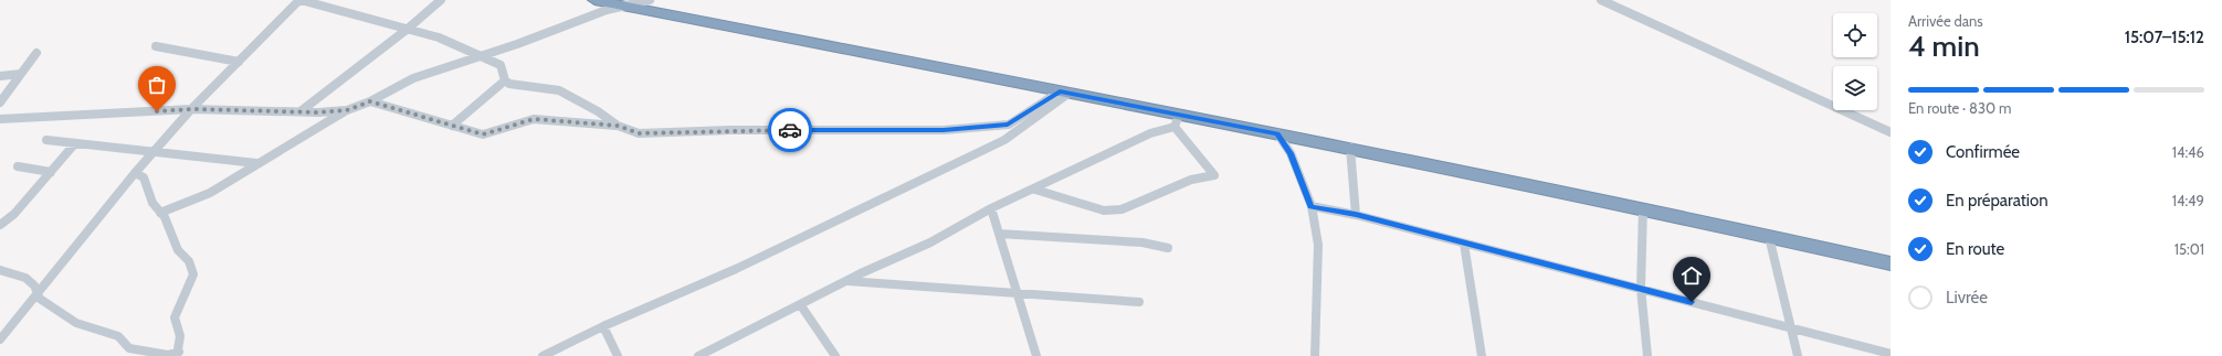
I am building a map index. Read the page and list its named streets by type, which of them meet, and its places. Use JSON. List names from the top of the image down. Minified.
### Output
{"page":{"heading":["4 min","Arrivée dans","15:07–15:12"],"bar":"En route · 830 m","list":[["Confirmée","14:46"],["En préparation","14:49"],["En route","15:01"],"Livrée"]}}
